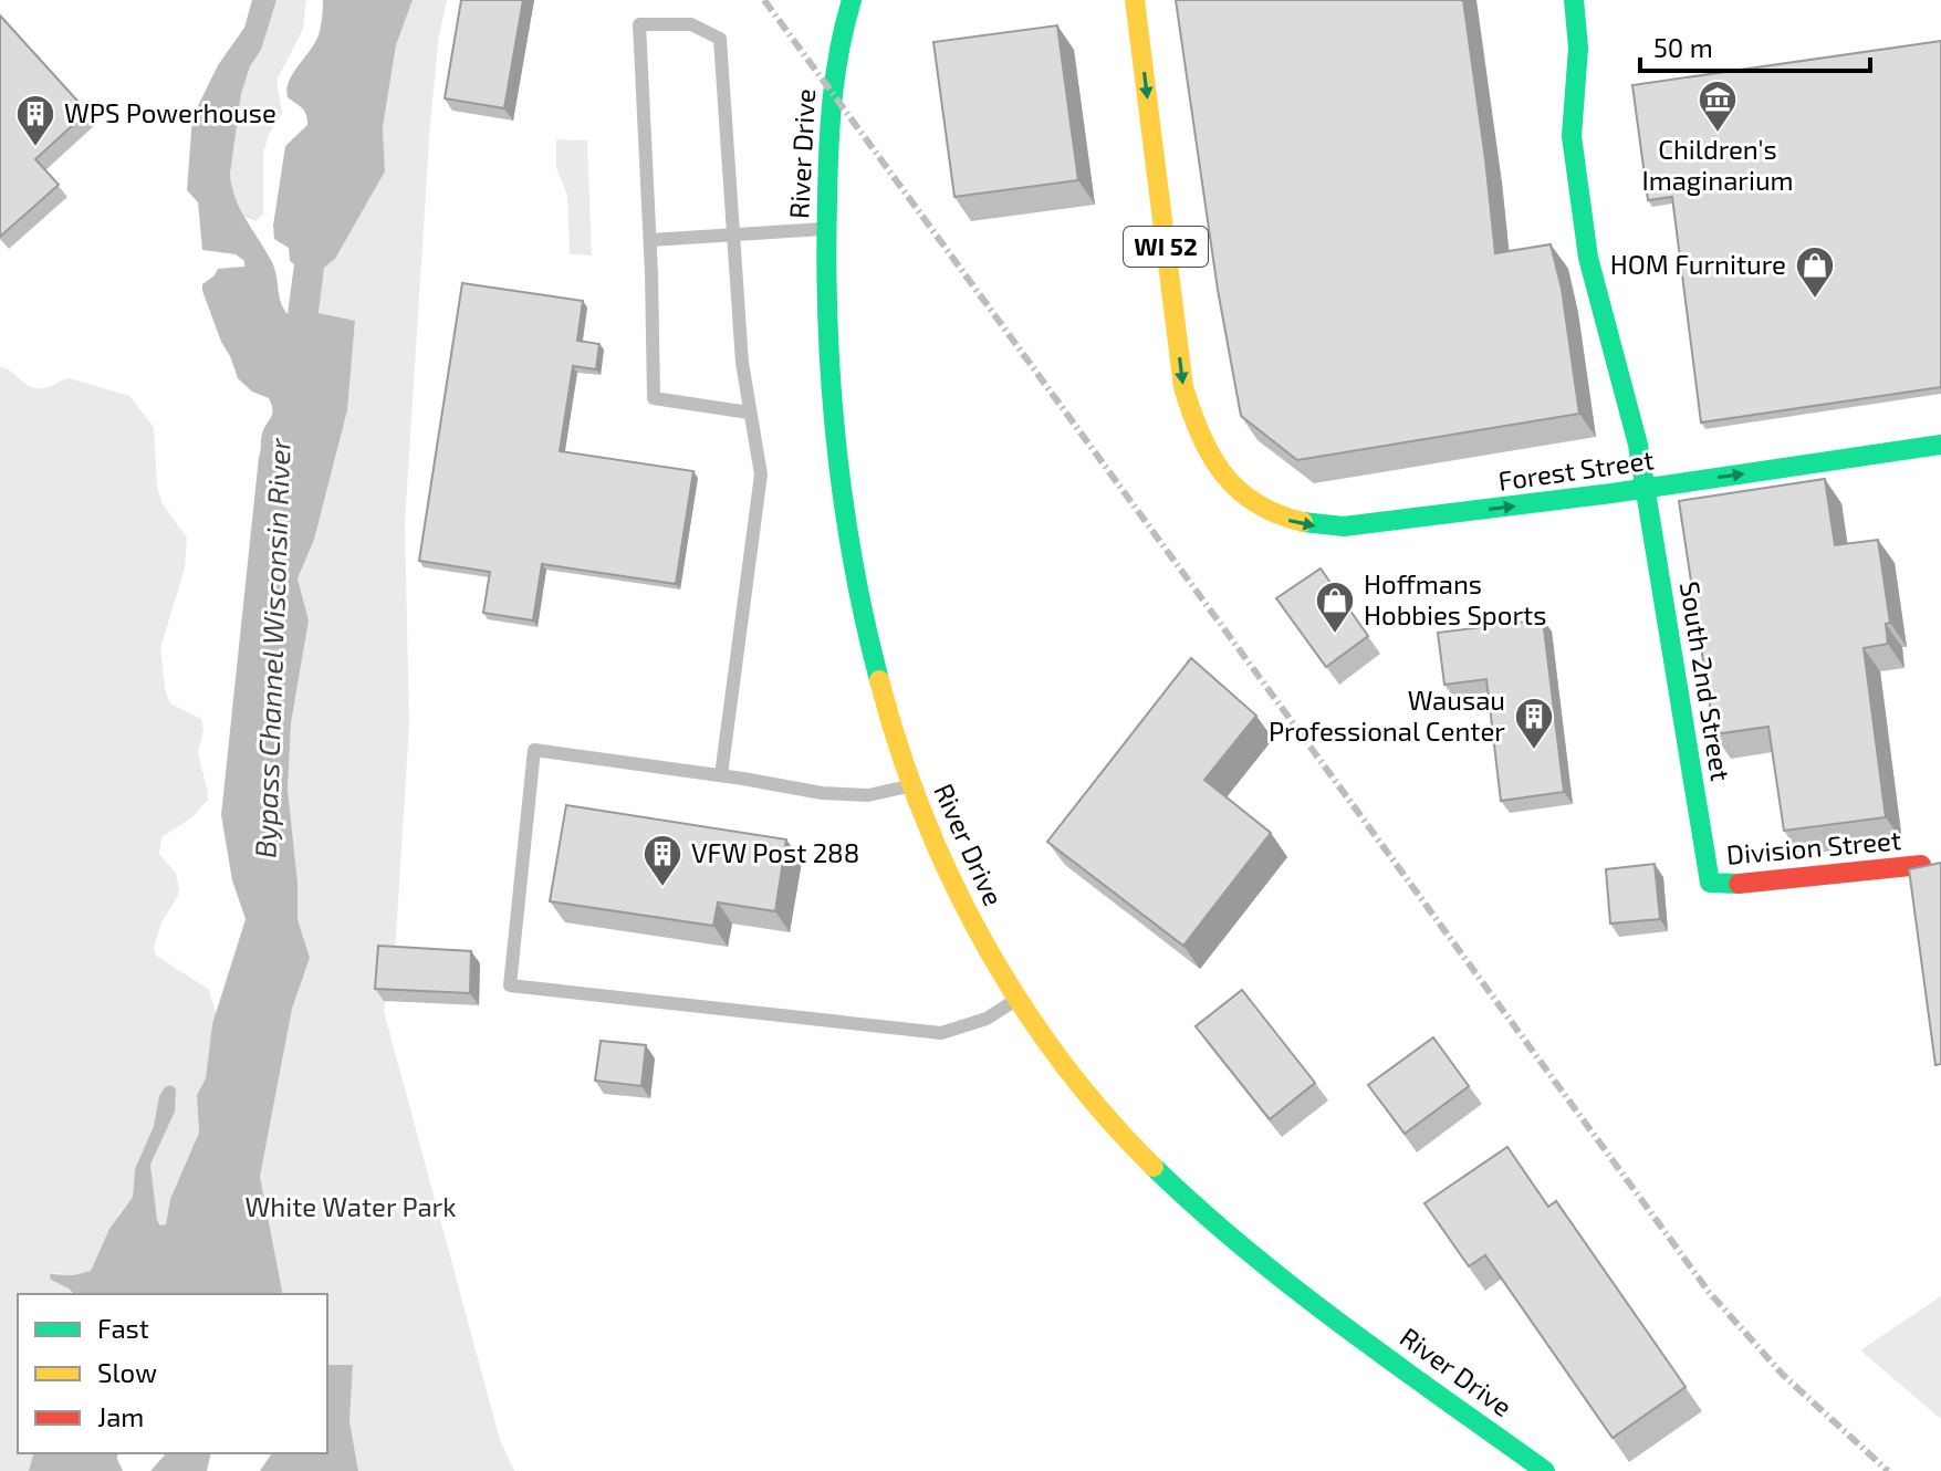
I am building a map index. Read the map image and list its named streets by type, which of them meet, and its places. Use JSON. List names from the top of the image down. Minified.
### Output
{"streets":{"street":["River Drive","WI 52","Forest Street","South 2nd Street","Division Street"]},"crossings":[["Forest Street","South 2nd Street"],["South 2nd Street","Division Street"]],"water":["Bypass Channel Wisconsin River"],"parks":["White Water Park"],"places":{"museum":["Children's Imaginarium"],"building":["WPS Powerhouse","Wausau Professional Center","VFW Post 288"],"shop":["HOM Furniture","Hoffmans Hobbies Sports"]},"legend":["Fast","Slow","Jam"],"scale_bar":"50 m"}
